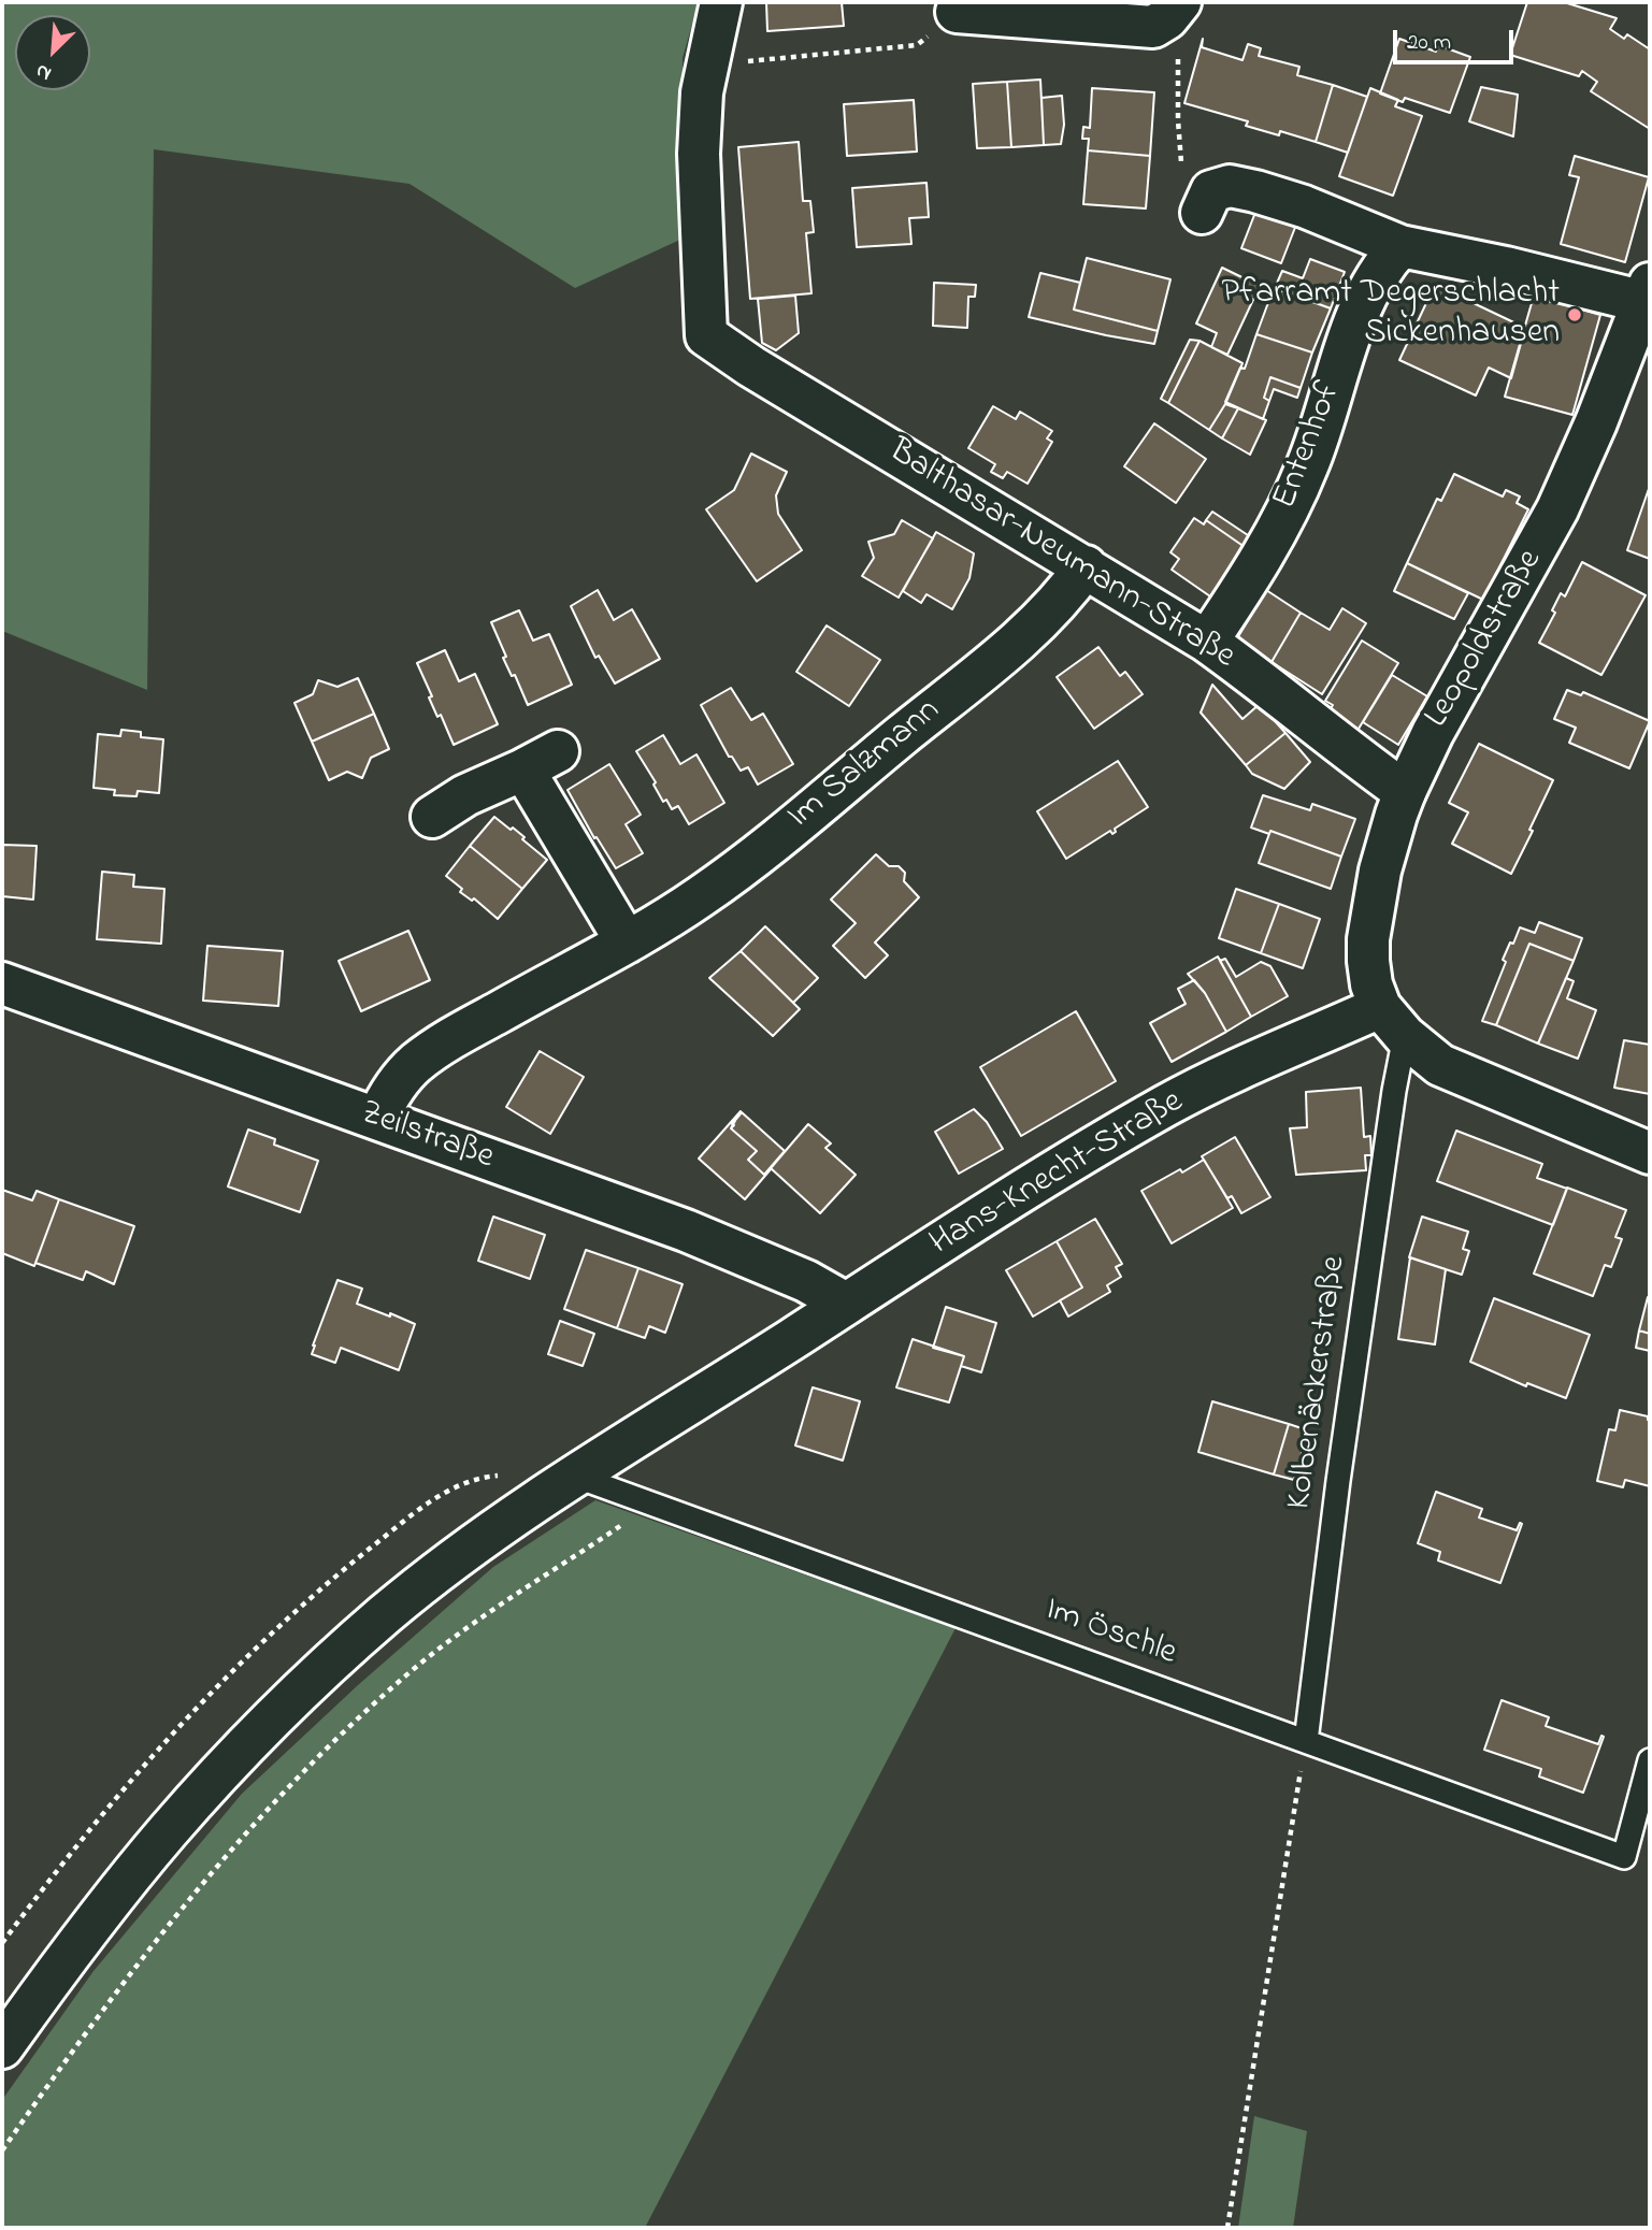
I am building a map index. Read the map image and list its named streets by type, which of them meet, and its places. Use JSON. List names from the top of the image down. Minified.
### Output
{"streets":{"street":["Entenhof","Balthasar-Neumann-Straße","Leopoldstraße","Im Salzmann","Zeilstraße","Hans-Knecht-Straße"],"lane":["Kolbenäckerstraße","Im Öschle"]},"crossings":[["Entenhof","Balthasar-Neumann-Straße"],["Balthasar-Neumann-Straße","Leopoldstraße"],["Balthasar-Neumann-Straße","Im Salzmann"],["Leopoldstraße","Hans-Knecht-Straße"],["Leopoldstraße","Kolbenäckerstraße"],["Im Salzmann","Zeilstraße"],["Zeilstraße","Hans-Knecht-Straße"],["Hans-Knecht-Straße","Kolbenäckerstraße"],["Hans-Knecht-Straße","Im Öschle"],["Kolbenäckerstraße","Im Öschle"]],"places":["Pfarramt Degerschlacht Sickenhausen"],"scale_bar":"20 m","north":"bottom left"}
